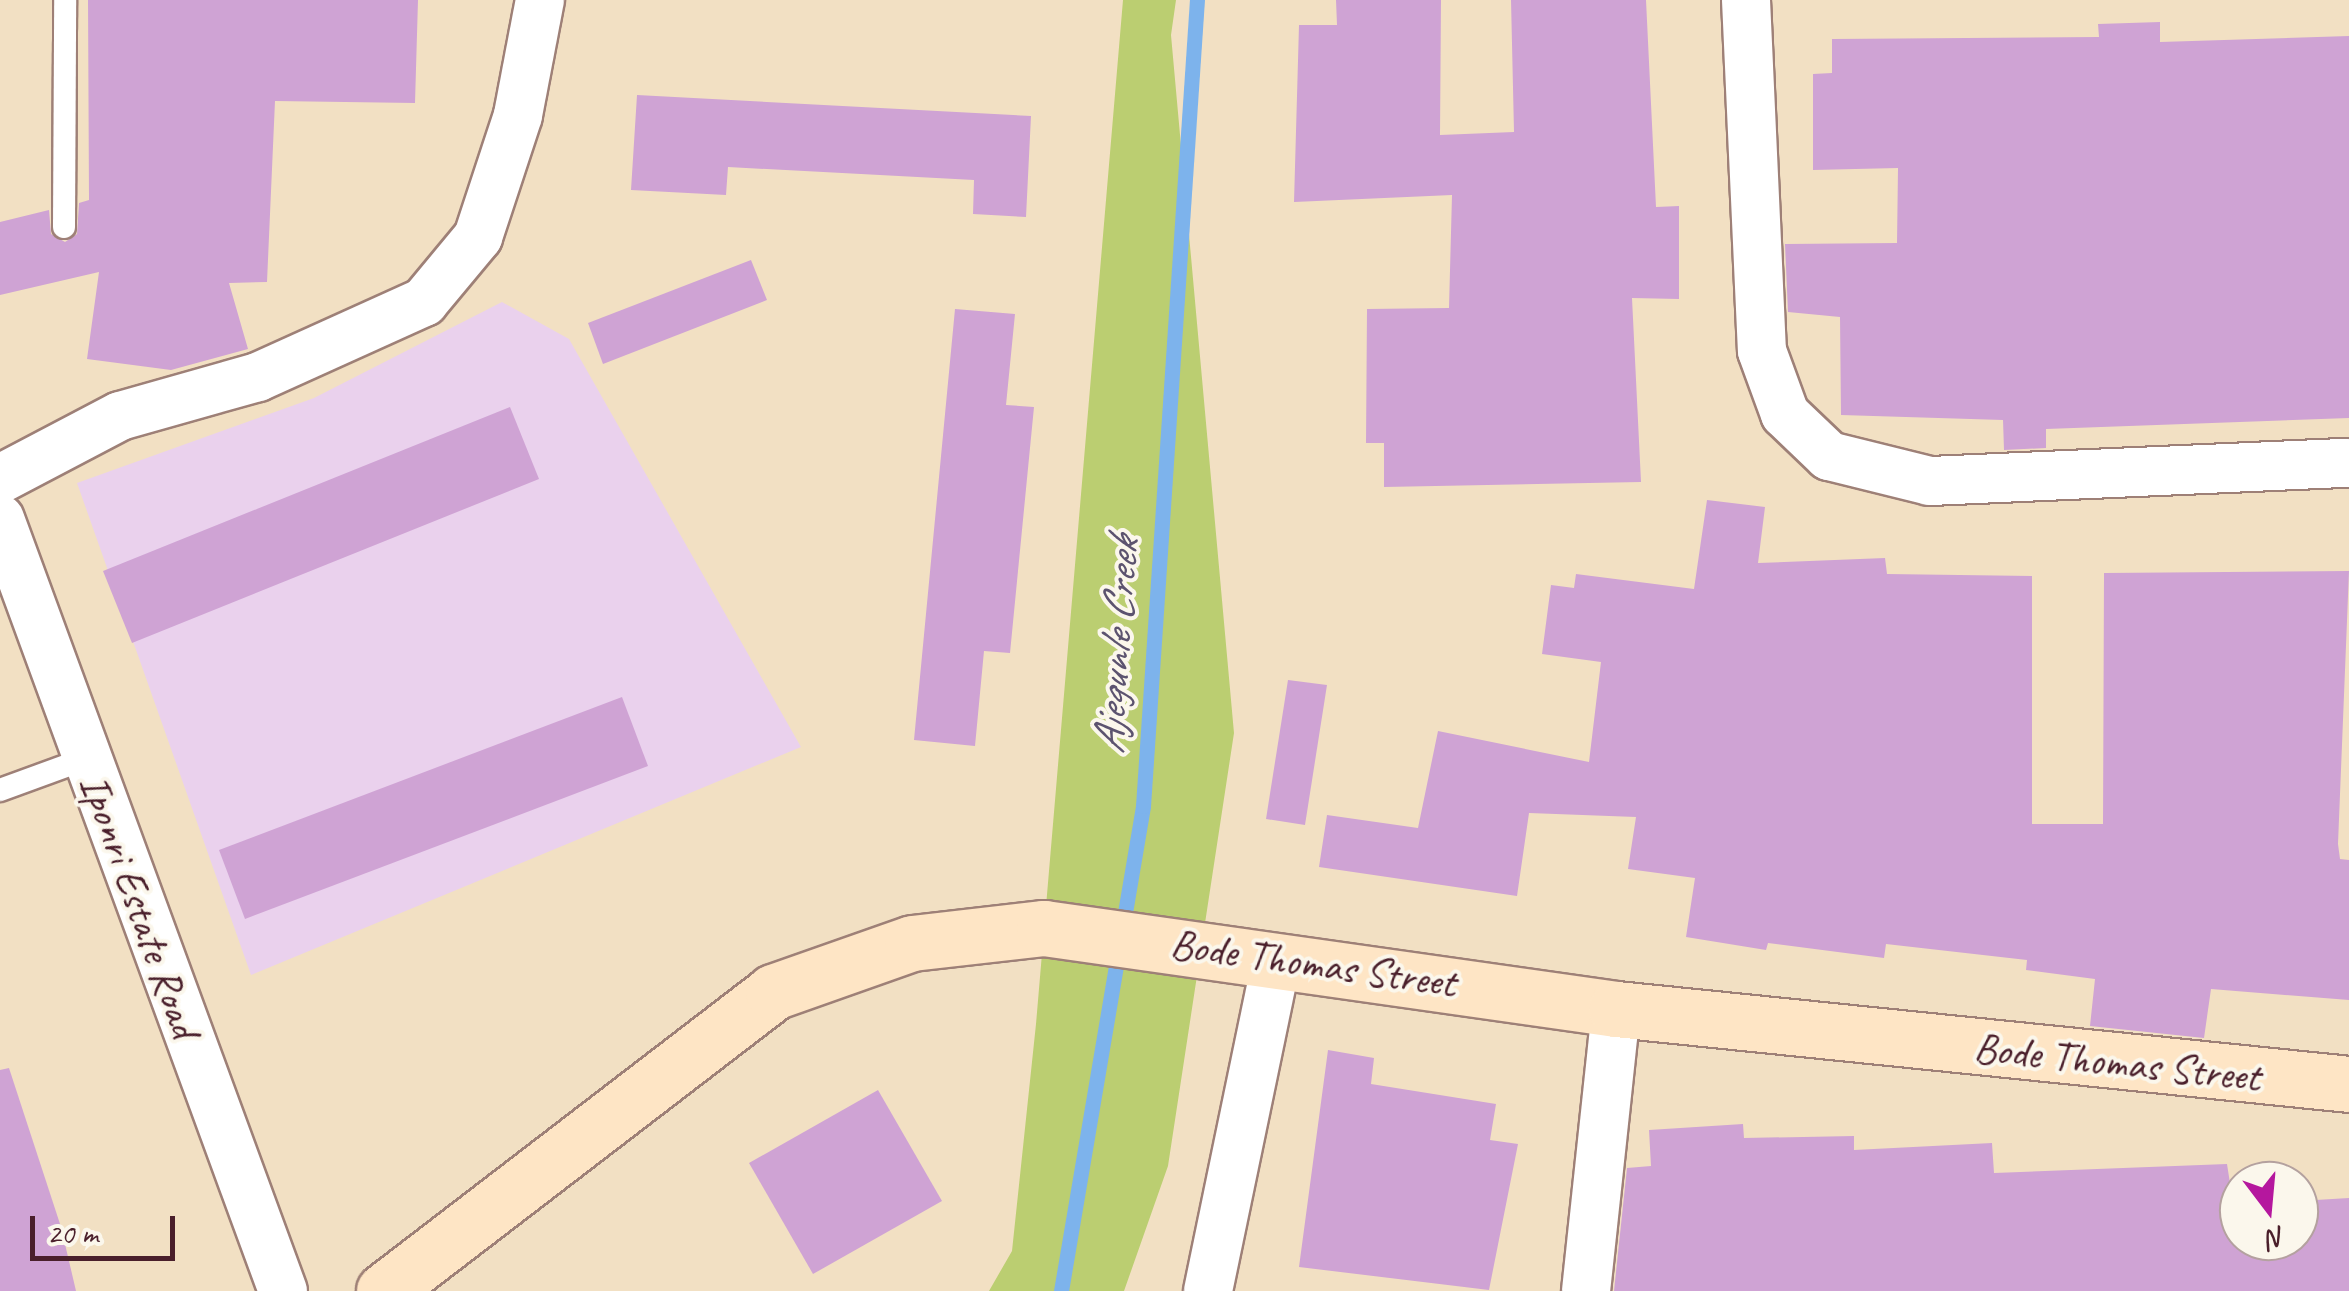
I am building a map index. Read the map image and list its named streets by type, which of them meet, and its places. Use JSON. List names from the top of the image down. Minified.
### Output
{"streets":{"main road":["Bode Thomas Street"],"street":["Iponri Estate Road"]},"water":["Ajegunle Creek"],"scale_bar":"20 m","north":"bottom"}
